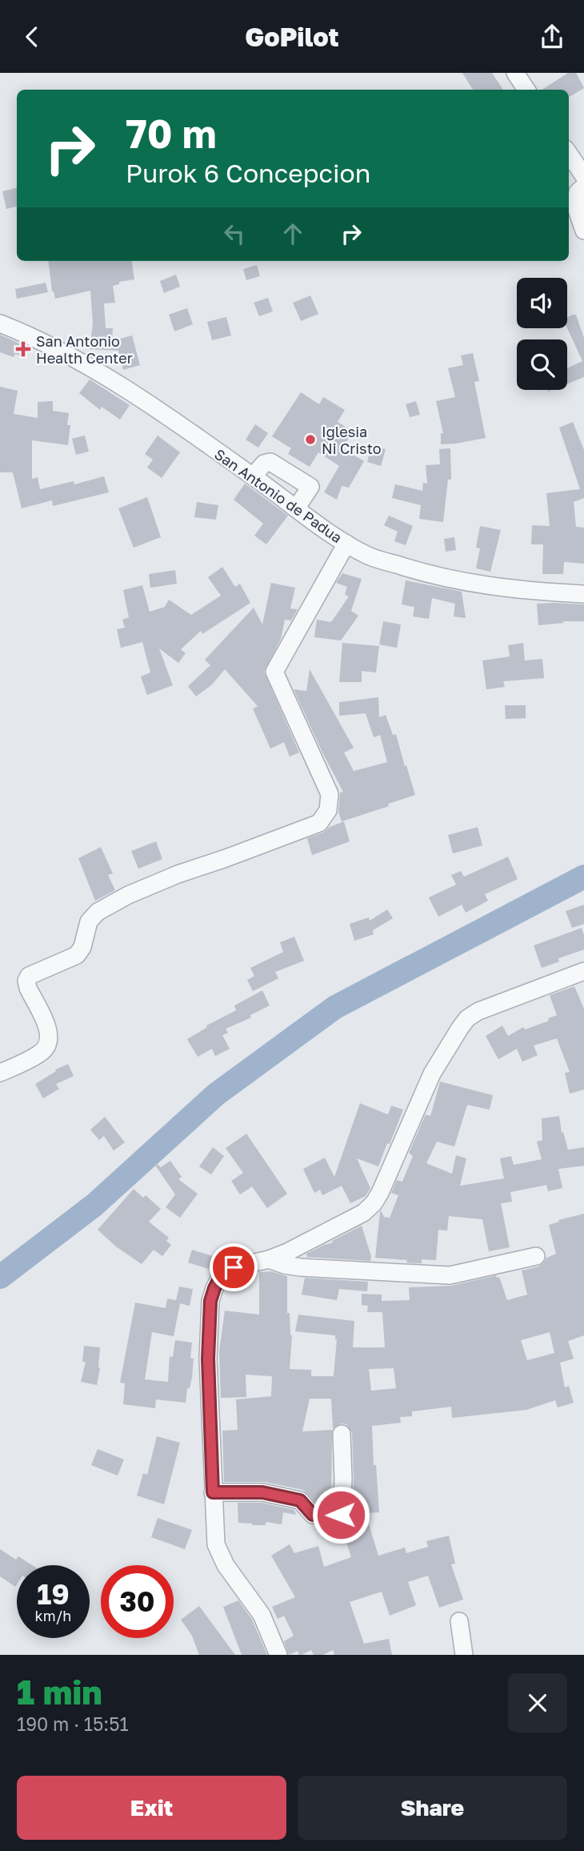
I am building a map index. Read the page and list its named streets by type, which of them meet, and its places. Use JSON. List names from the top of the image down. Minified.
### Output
{"streets":{"street":["San Antonio de Padua"]},"places":{"health":["San Antonio Health Center"],"other":["Iglesia Ni Cristo"]},"page":{"header":"GoPilot","turn":["70 m","Purok 6 Concepcion"],"speed":"19 km/h","limit":"30","heading":["1 min","190 m · 15:51"],"buttons":["Exit","Share"]}}
